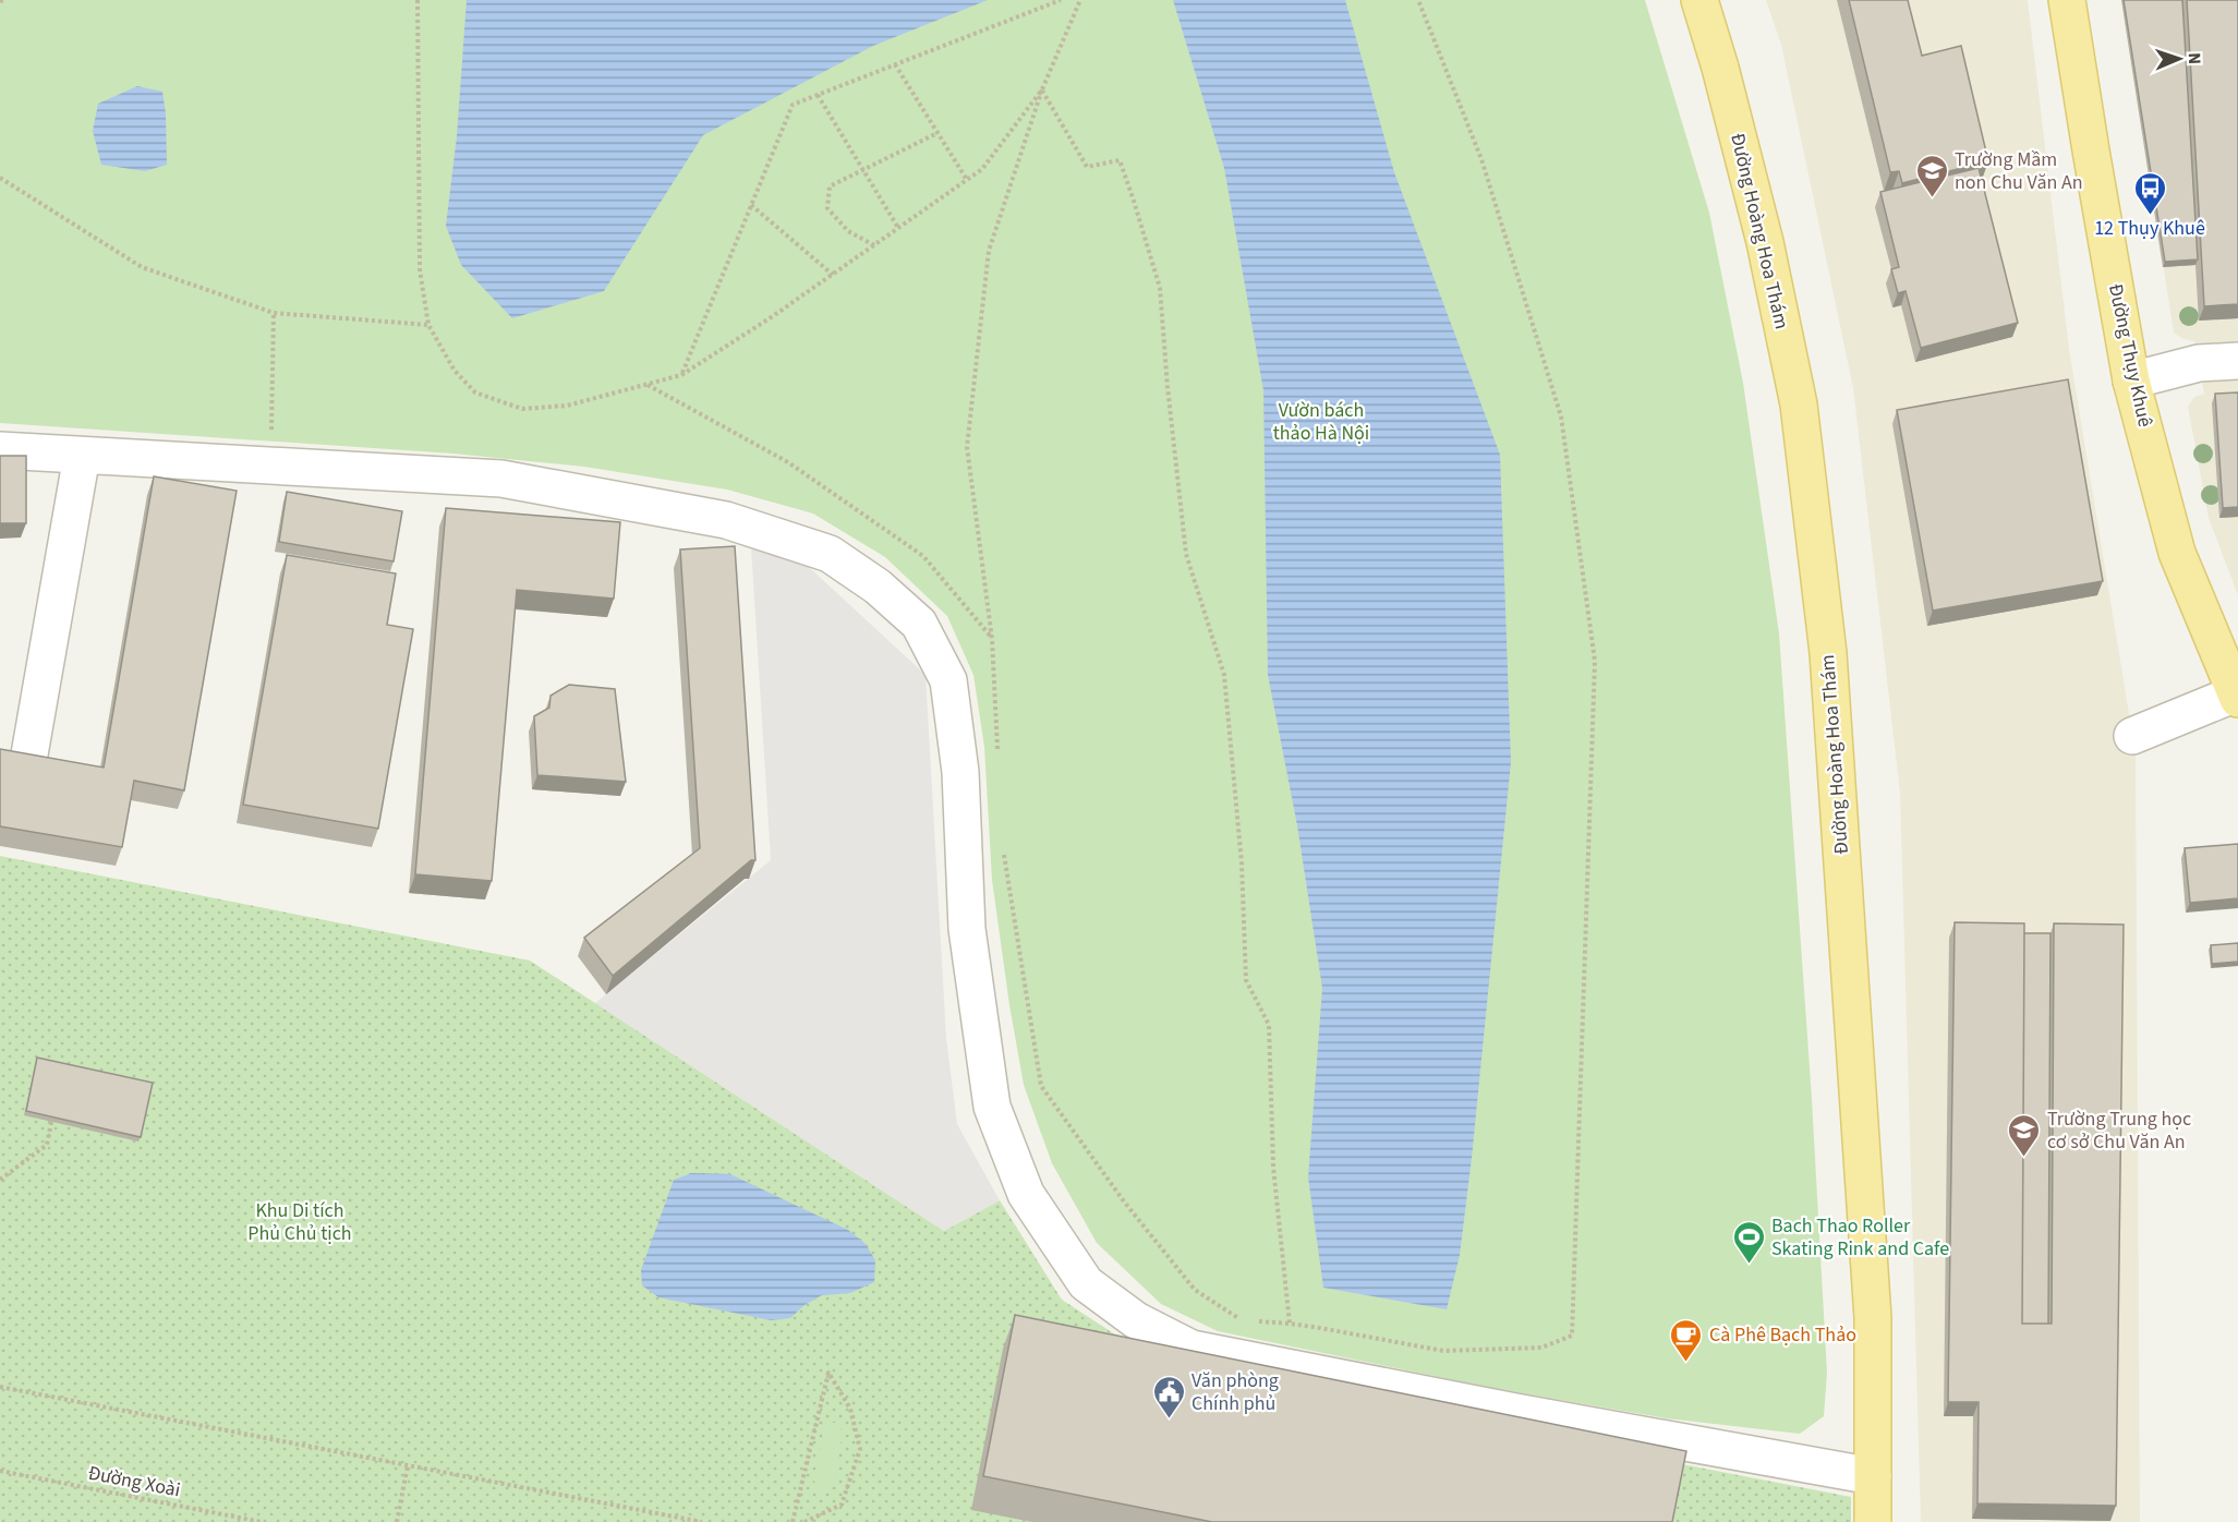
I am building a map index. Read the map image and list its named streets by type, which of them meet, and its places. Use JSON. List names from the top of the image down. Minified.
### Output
{"streets":{"main road":["Đường Hoàng Hoa Thám","Đường Thụy Khuê"],"path":["Đường Xoài"]},"parks":["Vườn bách thảo Hà Nội","Khu Di tích Phủ Chủ tịch"],"places":{"school or university":["Trường Mầm non Chu Văn An","Trường Trung học cơ sở Chu Văn An"],"bus stop":["12 Thụy Khuê"],"sports":["Bach Thao Roller Skating Rink and Cafe"],"cafe":["Cà Phê Bạch Thảo"],"public building":["Văn phòng Chính phủ"]},"north":"right"}
